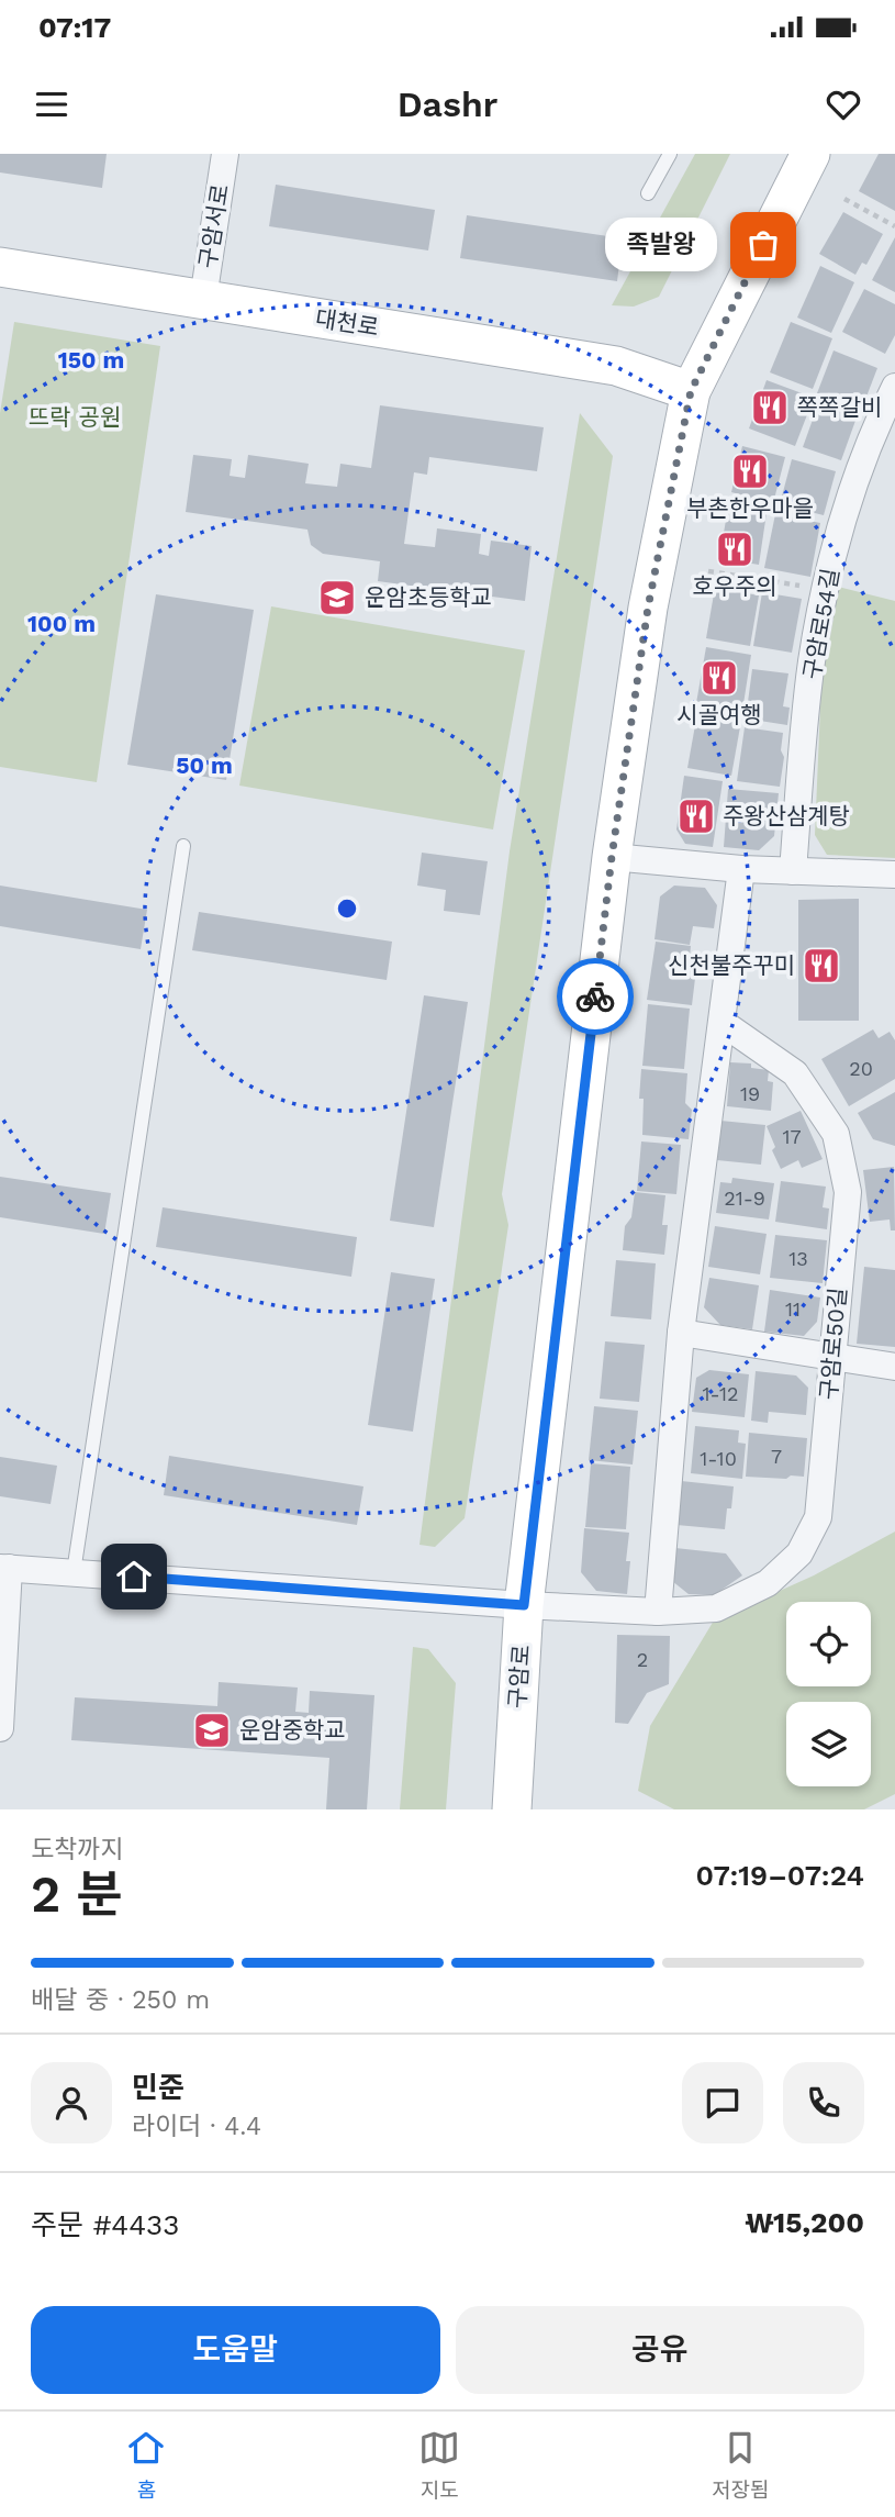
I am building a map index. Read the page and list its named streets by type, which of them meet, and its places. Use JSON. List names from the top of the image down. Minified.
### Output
{"streets":{"main road":["대천로","구암로"],"street":["구암서로","구암로54길","구암로50길"]},"crossings":[["구암서로","대천로"],["대천로","구암로"],["구암로50길","구암로"]],"parks":["뜨락 공원"],"places":{"other":["족발왕"],"restaurant":["쪽쪽갈비","부촌한우마을","호우주의","시골여행","주왕산삼계탕","신천불주꾸미"],"school or university":["운암초등학교","운암중학교"]},"house_numbers":["20","19","17","21-9","13","11","1-12","7","1-10","2"],"page":{"status":"07:17","header":"Dashr","bubble":"족발왕","heading":["2 분","도착까지","07:19–07:24"],"panel":["민준","라이더 · 4.4","주문 #4433","₩15,200"],"bar":"배달 중 · 250 m","buttons":["도움말","공유"],"tabs":["홈","지도","저장됨"]},"rings":["150 m","100 m","50 m"]}
